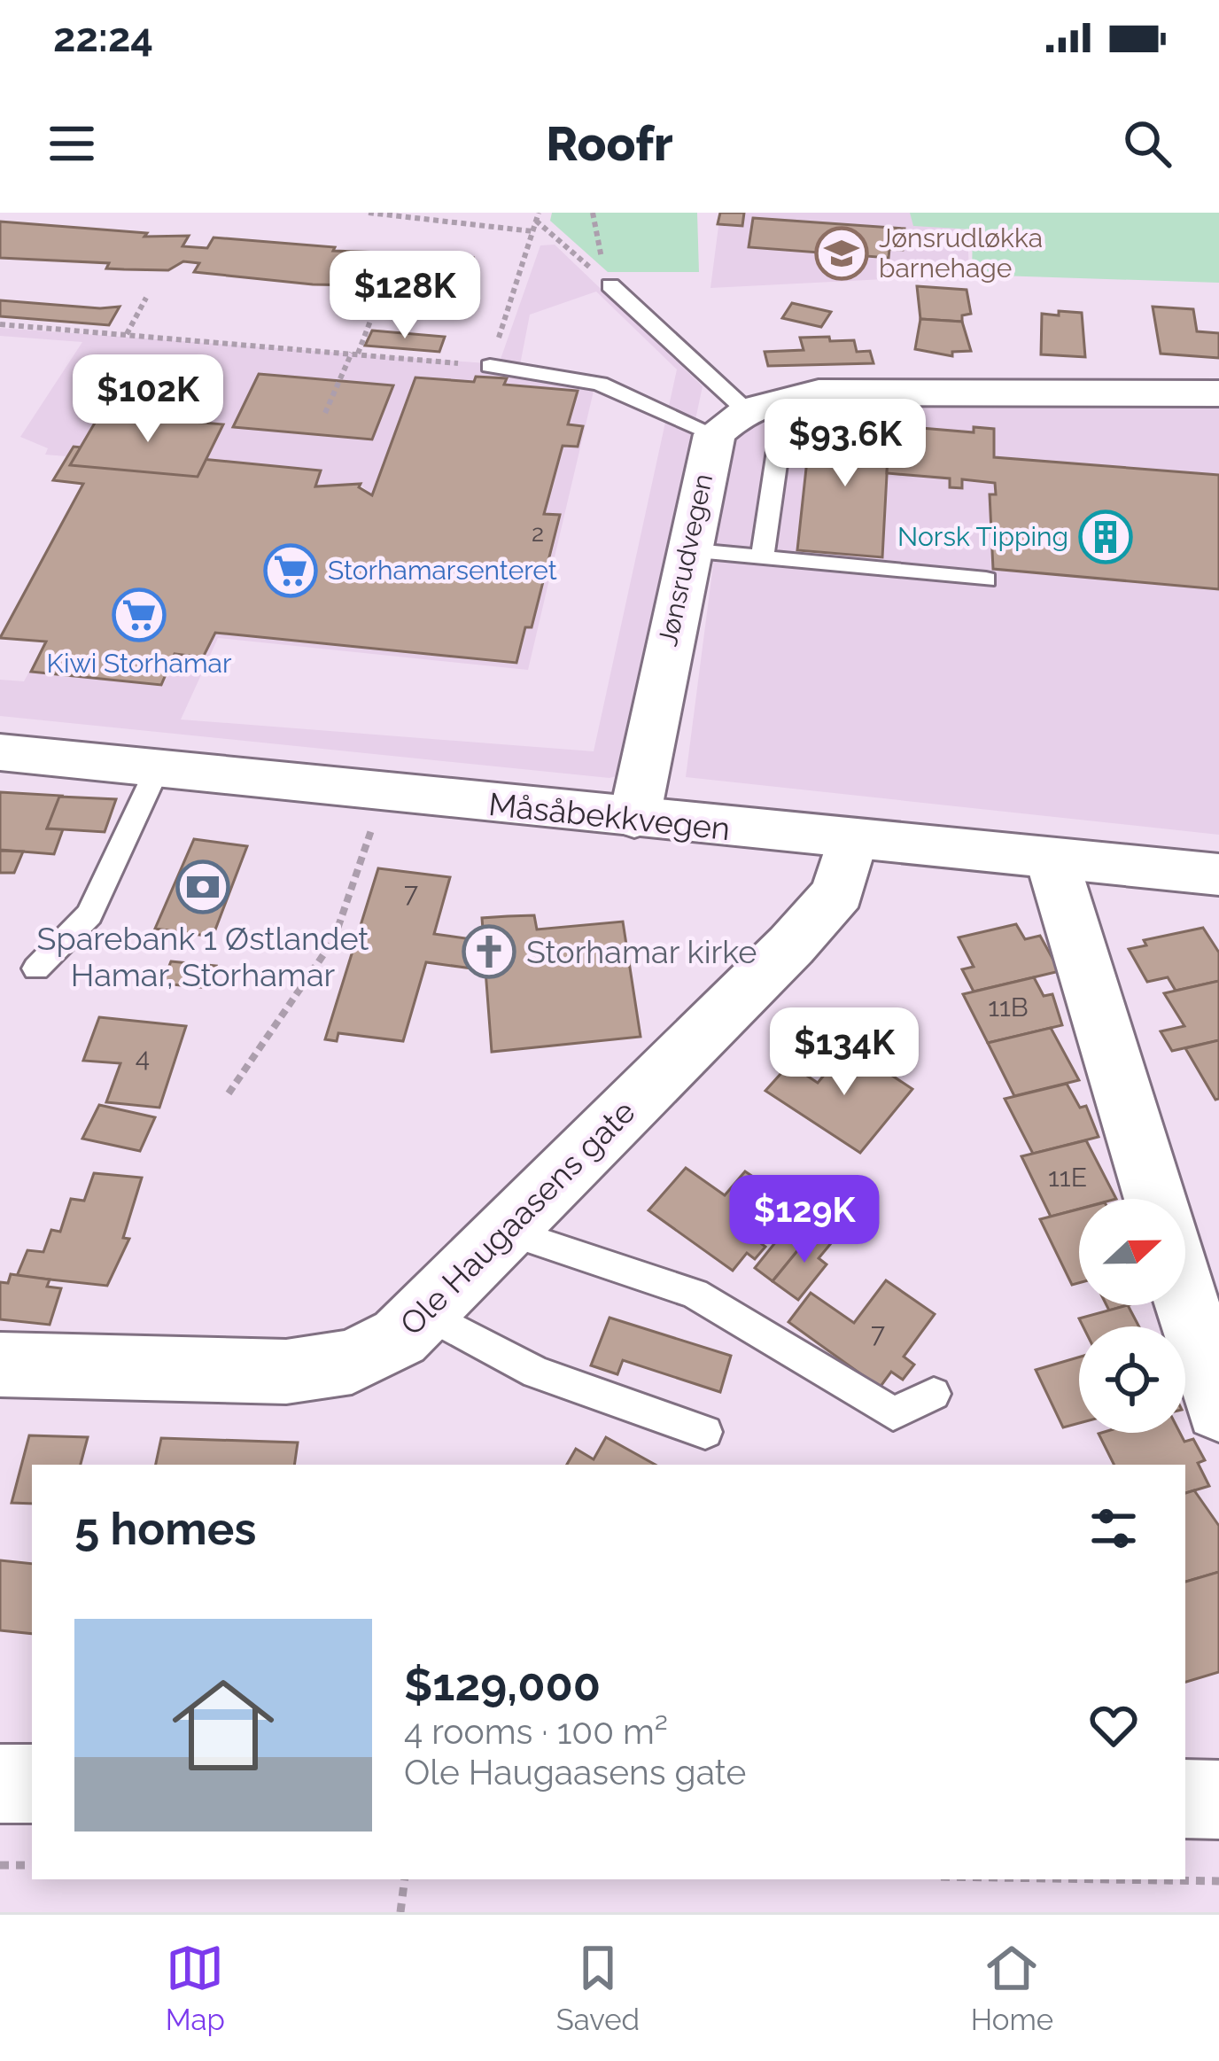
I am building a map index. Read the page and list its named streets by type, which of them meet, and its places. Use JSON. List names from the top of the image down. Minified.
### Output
{"streets":{"street":["Jønsrudvegen","Måsåbekkvegen","Ole Haugaasens gate"]},"crossings":[["Jønsrudvegen","Måsåbekkvegen"],["Måsåbekkvegen","Ole Haugaasens gate"]],"places":{"school or university":["Jønsrudløkka barnehage"],"building":["Norsk Tipping"],"supermarket":["Storhamarsenteret","Kiwi Storhamar"],"bank":["Sparebank 1 Østlandet Hamar, Storhamar"],"church":["Storhamar kirke"]},"house_numbers":["2","7","11B","4","11E","7"],"north":"right","page":{"status":"22:24","header":"Roofr","price":["$128K","$102K","$93.6K","$134K","$129K"],"heading":"5 homes","list":[{"name":"$129,000","note":"4 rooms · 100 m² · Ole Haugaasens gate"}],"tabs":["Map","Saved","Home"]}}
